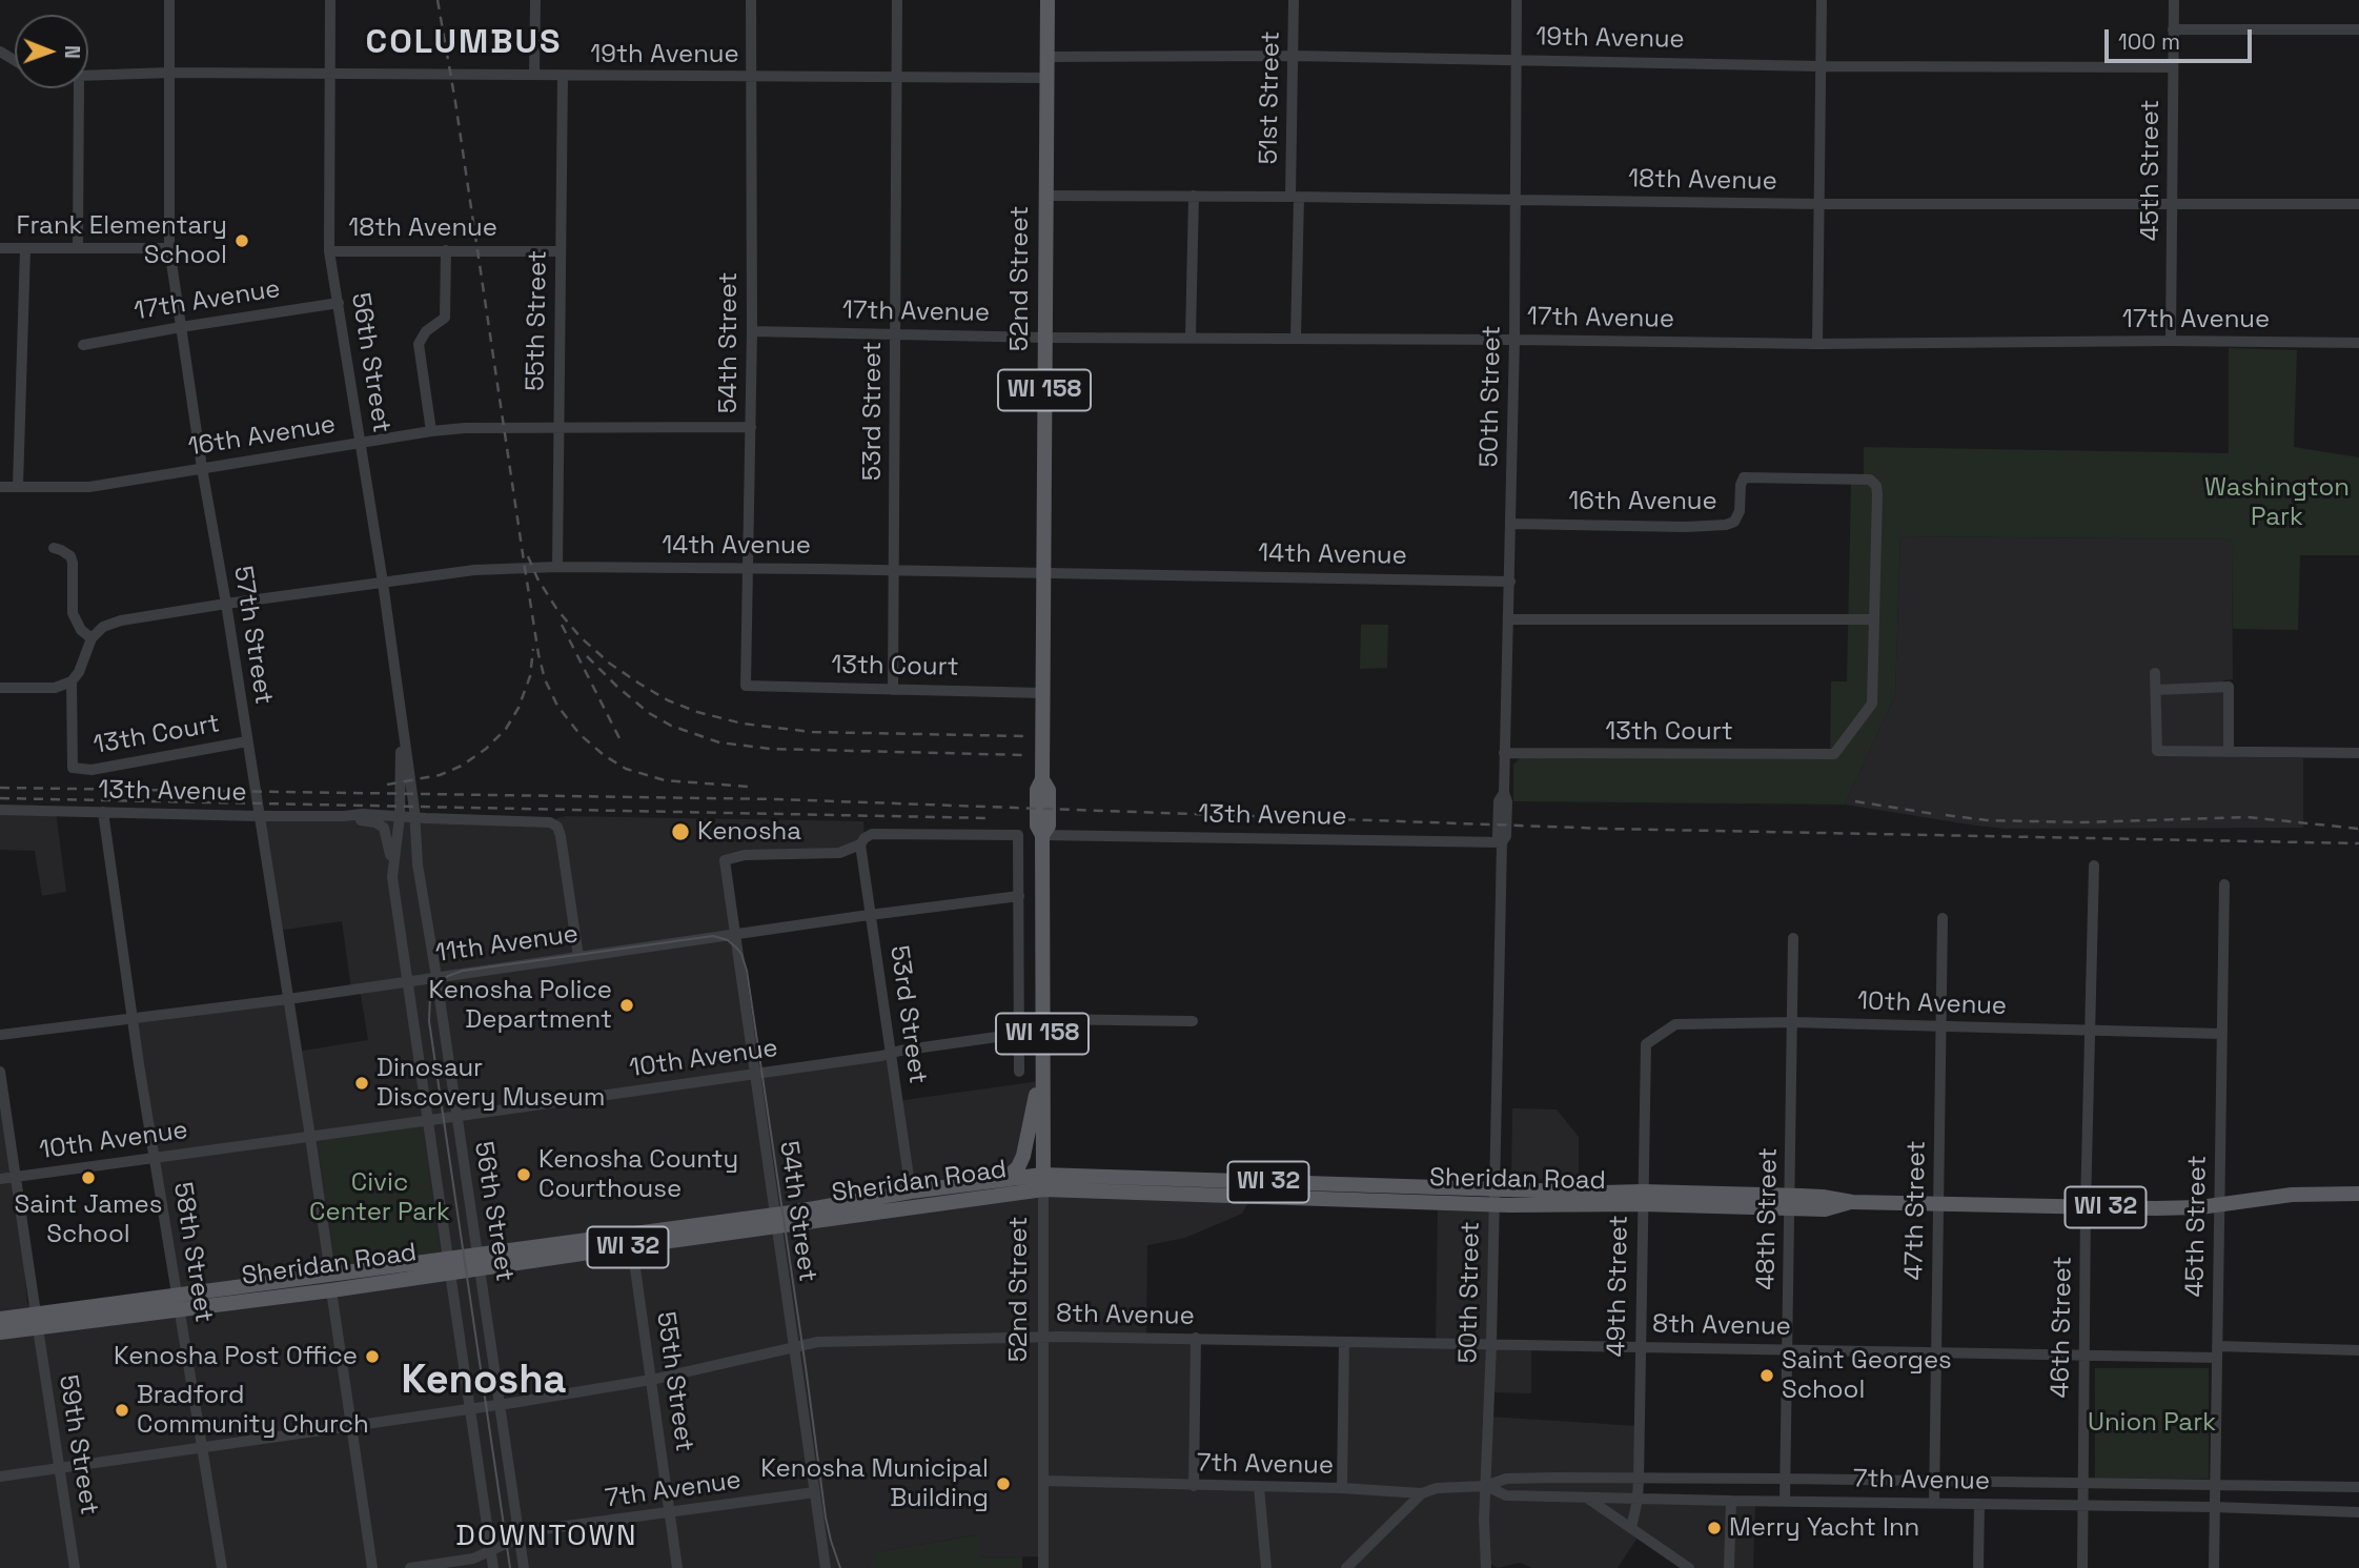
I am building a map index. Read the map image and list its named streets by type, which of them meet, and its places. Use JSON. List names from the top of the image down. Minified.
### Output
{"streets":{"main road":["52nd Street","WI 158","Sheridan Road","WI 32"],"street":["19th Avenue","51st Street","45th Street","18th Avenue","17th Avenue","55th Street","54th Street","56th Street","50th Street","53rd Street","16th Avenue","14th Avenue","57th Street","13th Court","13th Avenue","11th Avenue","10th Avenue","47th Street","48th Street","58th Street","49th Street","8th Avenue","46th Street","59th Street","7th Avenue"]},"crossings":[["19th Avenue","51st Street"],["19th Avenue","45th Street"],["19th Avenue","52nd Street"],["19th Avenue","55th Street"],["19th Avenue","54th Street"],["19th Avenue","56th Street"],["19th Avenue","50th Street"],["19th Avenue","53rd Street"],["19th Avenue","57th Street"],["51st Street","18th Avenue"],["51st Street","17th Avenue"],["45th Street","18th Avenue"],["45th Street","17th Avenue"],["45th Street","10th Avenue"],["45th Street","Sheridan Road"],["45th Street","8th Avenue"],["45th Street","7th Avenue"],["18th Avenue","52nd Street"],["18th Avenue","55th Street"],["18th Avenue","56th Street"],["18th Avenue","50th Street"],["52nd Street","17th Avenue"],["52nd Street","14th Avenue"],["52nd Street","13th Court"],["52nd Street","13th Avenue"],["52nd Street","Sheridan Road"],["52nd Street","8th Avenue"],["52nd Street","7th Avenue"],["17th Avenue","54th Street"],["17th Avenue","56th Street"],["17th Avenue","50th Street"],["17th Avenue","53rd Street"],["17th Avenue","57th Street"],["55th Street","16th Avenue"],["55th Street","14th Avenue"],["55th Street","Sheridan Road"],["55th Street","8th Avenue"],["55th Street","7th Avenue"],["54th Street","53rd Street"],["54th Street","16th Avenue"],["54th Street","14th Avenue"],["54th Street","13th Court"],["54th Street","11th Avenue"],["54th Street","10th Avenue"],["54th Street","Sheridan Road"],["54th Street","8th Avenue"],["54th Street","7th Avenue"],["56th Street","16th Avenue"],["56th Street","14th Avenue"],["56th Street","13th Avenue"],["56th Street","11th Avenue"],["56th Street","10th Avenue"],["56th Street","Sheridan Road"],["56th Street","8th Avenue"],["56th Street","7th Avenue"],["50th Street","16th Avenue"],["50th Street","14th Avenue"],["50th Street","13th Court"],["50th Street","13th Avenue"],["50th Street","Sheridan Road"],["50th Street","8th Avenue"],["50th Street","7th Avenue"],["53rd Street","14th Avenue"],["53rd Street","13th Court"],["53rd Street","11th Avenue"],["53rd Street","10th Avenue"],["53rd Street","Sheridan Road"],["16th Avenue","57th Street"],["16th Avenue","13th Court"],["14th Avenue","57th Street"],["57th Street","13th Court"],["57th Street","13th Avenue"],["57th Street","11th Avenue"],["57th Street","10th Avenue"],["57th Street","Sheridan Road"],["13th Avenue","11th Avenue"],["13th Avenue","58th Street"],["11th Avenue","58th Street"],["10th Avenue","47th Street"],["10th Avenue","48th Street"],["10th Avenue","58th Street"],["10th Avenue","49th Street"],["10th Avenue","46th Street"],["10th Avenue","59th Street"],["Sheridan Road","47th Street"],["Sheridan Road","48th Street"],["Sheridan Road","58th Street"],["Sheridan Road","49th Street"],["Sheridan Road","46th Street"],["Sheridan Road","59th Street"],["47th Street","8th Avenue"],["47th Street","7th Avenue"],["48th Street","8th Avenue"],["48th Street","7th Avenue"],["58th Street","8th Avenue"],["49th Street","8th Avenue"],["49th Street","7th Avenue"],["8th Avenue","46th Street"],["8th Avenue","59th Street"],["46th Street","7th Avenue"]],"districts":["COLUMBUS","Kenosha","DOWNTOWN"],"parks":["Washington Park","Civic Center Park","Union Park"],"places":["Frank Elementary School","Kenosha","Kenosha Police Department","Dinosaur Discovery Museum","Kenosha County Courthouse","Saint James School","Kenosha Post Office","Saint Georges School","Bradford Community Church","Kenosha Municipal Building","Merry Yacht Inn"],"scale_bar":"100 m","north":"right"}
